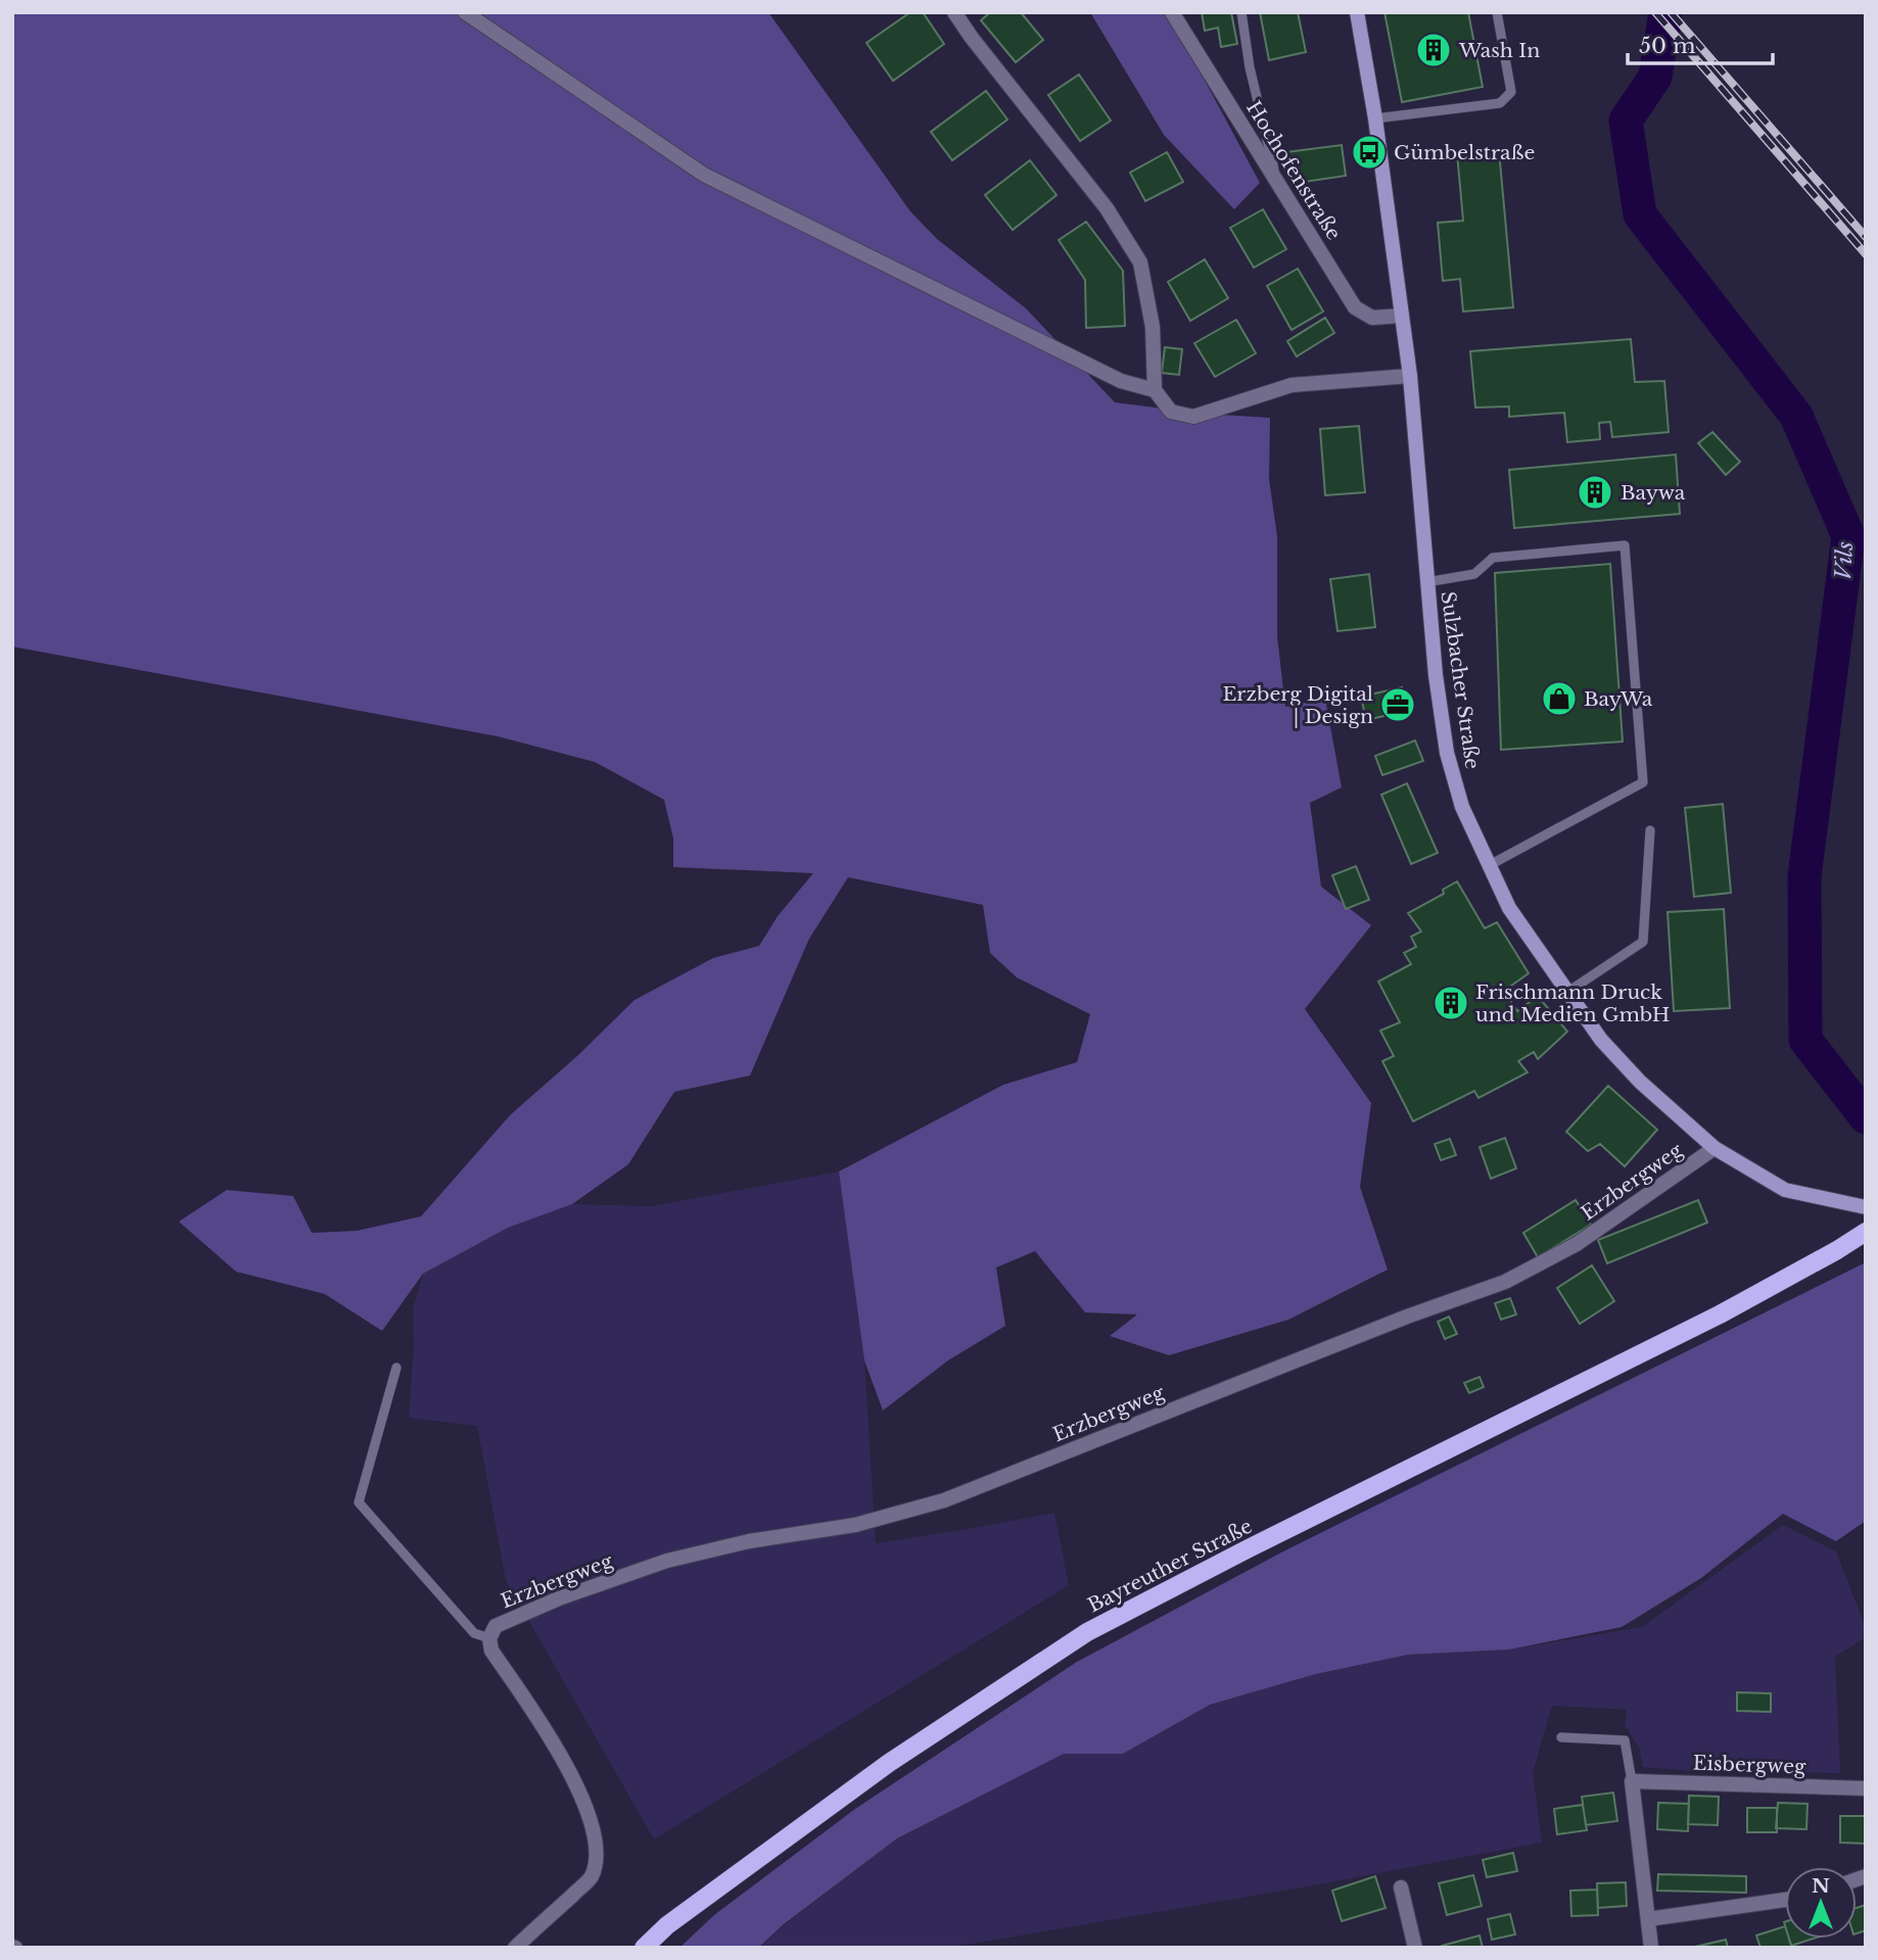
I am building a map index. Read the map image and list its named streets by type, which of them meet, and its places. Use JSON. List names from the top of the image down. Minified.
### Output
{"streets":{"main road":["Sulzbacher Straße","Bayreuther Straße"],"street":["Hochofenstraße","Erzbergweg","Eisbergweg"]},"crossings":[["Hochofenstraße","Sulzbacher Straße"],["Sulzbacher Straße","Erzbergweg"]],"water":["Vils"],"places":{"building":["Wash In","Baywa","Frischmann Druck und Medien GmbH"],"bus stop":["Gümbelstraße"],"shop":["BayWa"],"office":["Erzberg Digital | Design"]},"scale_bar":"50 m","north":"top"}
